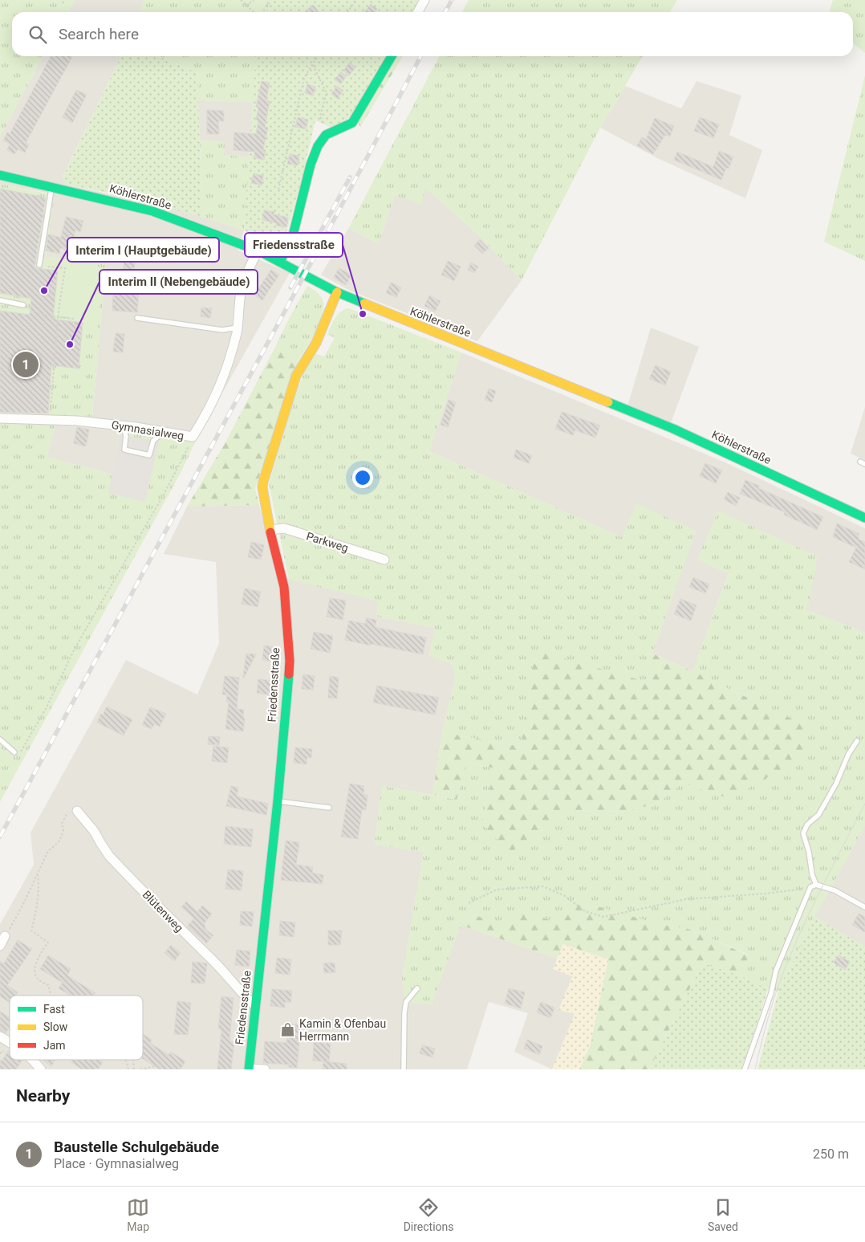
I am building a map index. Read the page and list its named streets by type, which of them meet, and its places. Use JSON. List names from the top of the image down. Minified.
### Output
{"streets":{"street":["Köhlerstraße","Gymnasialweg","Parkweg","Friedensstraße","Blütenweg"]},"crossings":[["Köhlerstraße","Gymnasialweg"],["Köhlerstraße","Friedensstraße"],["Parkweg","Friedensstraße"],["Friedensstraße","Blütenweg"]],"places":{"other":["Interim I (Hauptgebäude)","Friedensstraße","Interim II (Nebengebäude)"],"shop":["Kamin & Ofenbau Herrmann"]},"legend":["Fast","Slow","Jam"],"page":{"search":"Search here","pins":"1","heading":"Nearby","list":[{"mark":"1","name":"Baustelle Schulgebäude","note":"Place · Gymnasialweg","value":"250 m"}],"nav":["Map","Directions","Saved"]}}
